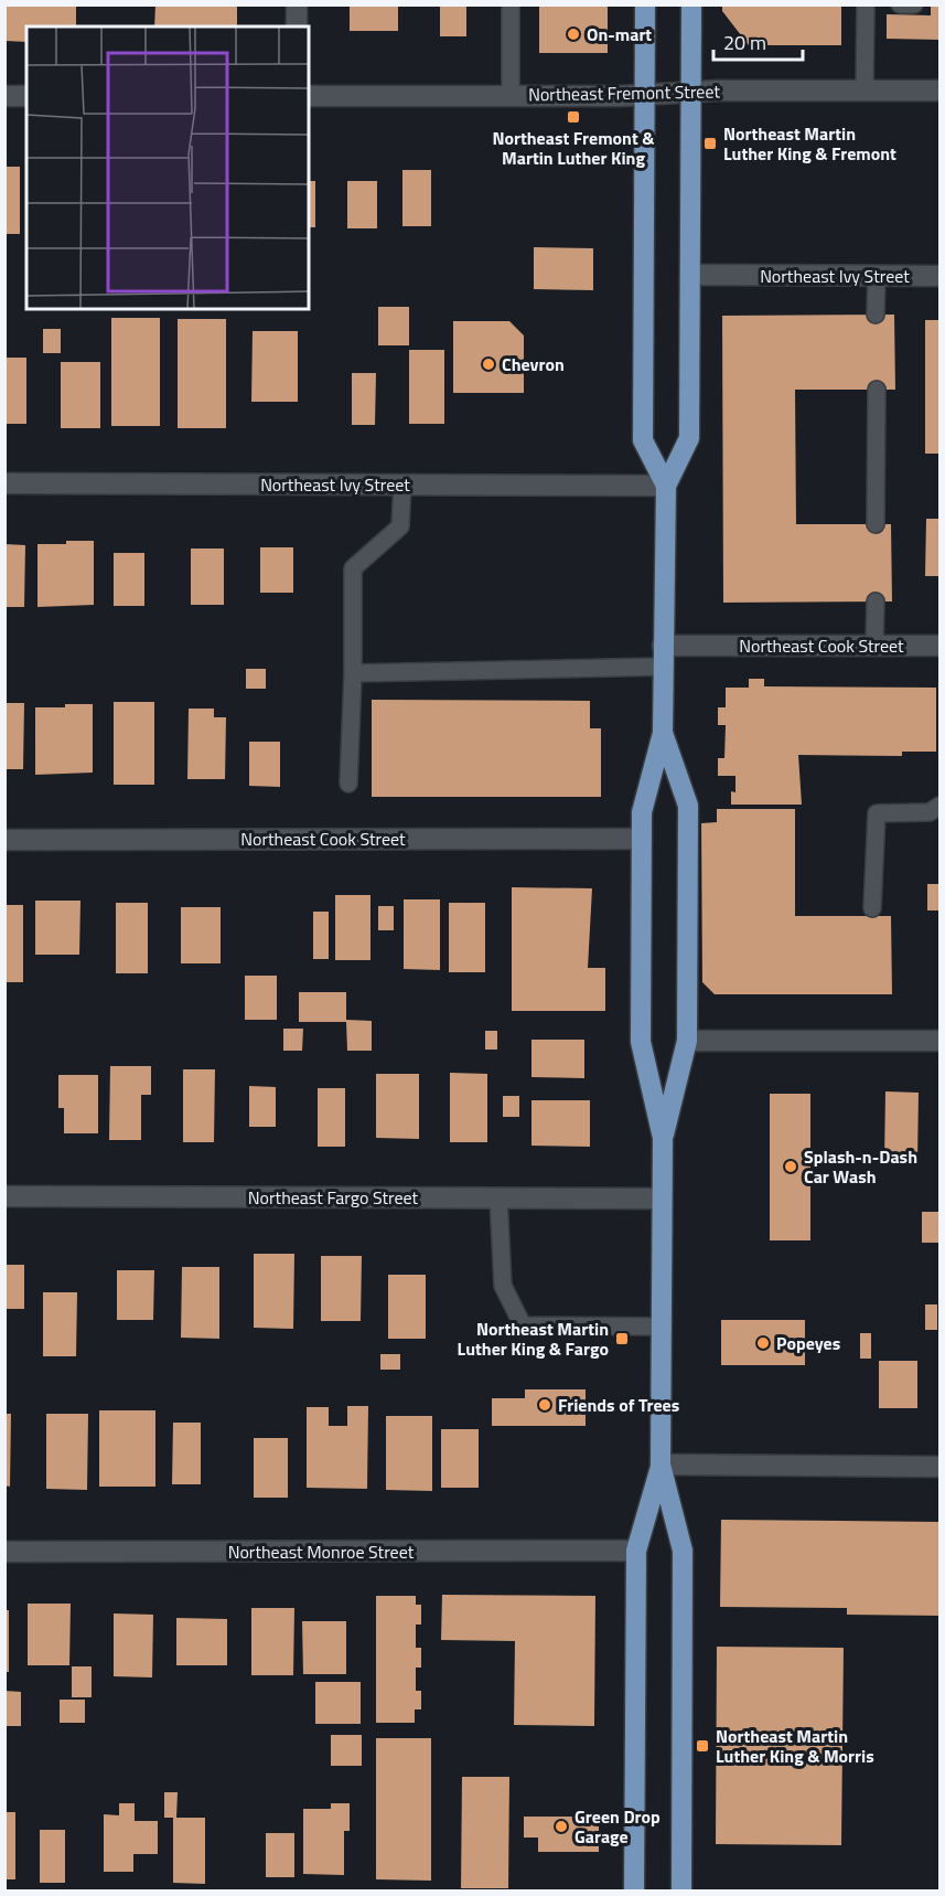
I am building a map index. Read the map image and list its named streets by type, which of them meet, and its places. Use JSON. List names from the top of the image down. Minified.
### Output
{"streets":{"street":["Northeast Fremont Street","Northeast Ivy Street","Northeast Cook Street","Northeast Fargo Street","Northeast Monroe Street"]},"places":{"other":["On-mart","Chevron","Splash-n-Dash Car Wash","Popeyes","Friends of Trees","Green Drop Garage"],"transit":["Northeast Fremont & Martin Luther King","Northeast Martin Luther King & Fremont","Northeast Martin Luther King & Fargo","Northeast Martin Luther King & Morris"]},"scale_bar":"20 m"}
